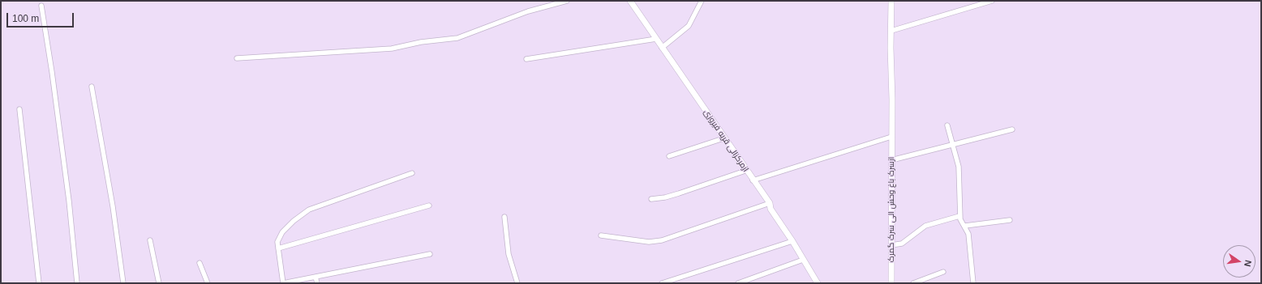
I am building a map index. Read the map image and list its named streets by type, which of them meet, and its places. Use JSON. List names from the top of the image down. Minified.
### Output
{"streets":{"main road":["ازمرکزالی قریه فیروزی","ازسرک باغ وحش الی سرک گمرک"]},"scale_bar":"100 m","north":"right"}
